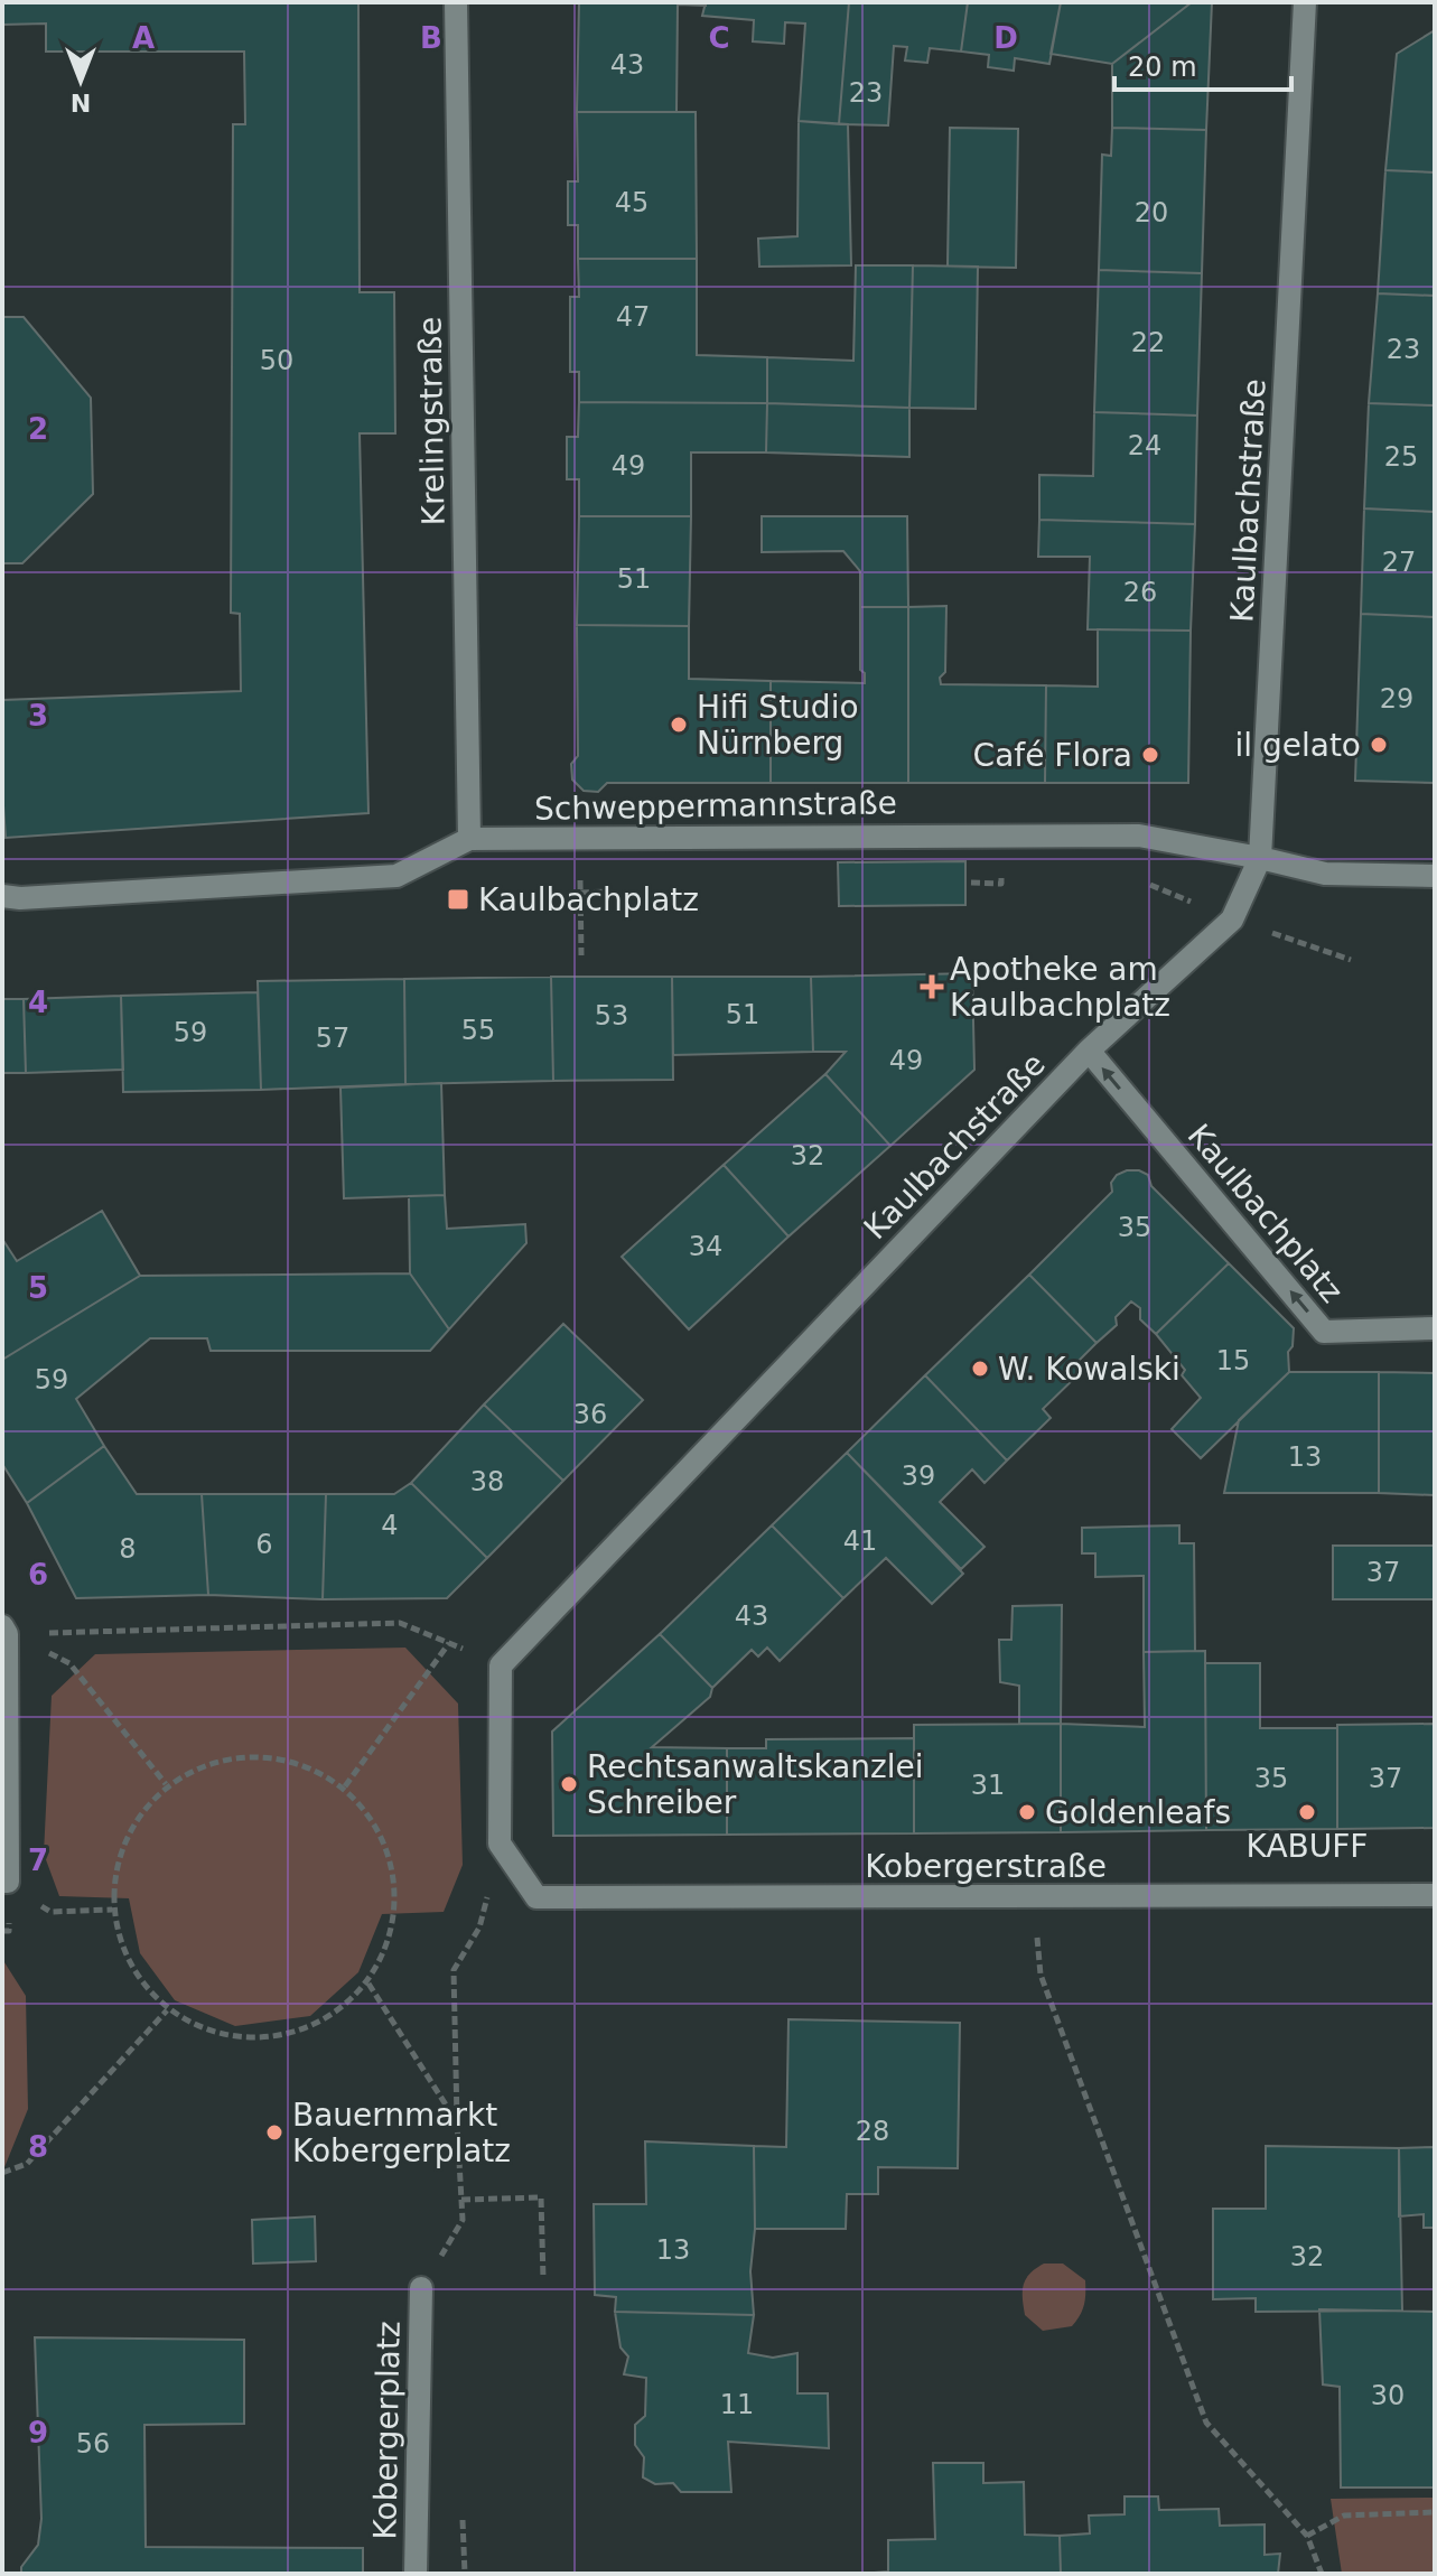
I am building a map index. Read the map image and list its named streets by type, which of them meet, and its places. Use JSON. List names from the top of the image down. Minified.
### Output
{"streets":{"street":["Krelingstraße","Kaulbachstraße","Schweppermannstraße","Kaulbachplatz","Kobergerstraße","Kobergerplatz"]},"crossings":[["Krelingstraße","Schweppermannstraße"],["Kaulbachstraße","Schweppermannstraße"],["Kaulbachstraße","Kaulbachplatz"]],"one_way":["Kaulbachplatz"],"places":{"other":["Hifi Studio Nürnberg","il gelato","Café Flora","W. Kowalski","Rechtsanwaltskanzlei Schreiber","Goldenleafs","KABUFF","Bauernmarkt Kobergerplatz"],"transit":["Kaulbachplatz"],"health":["Apotheke am Kaulbachplatz"]},"house_numbers":["43","23","45","20","47","22","23","50","24","25","49","27","51","26","29","51","53","55","59","57","49","32","35","34","15","59","36","13","39","38","4","41","6","8","37","43","35","37","31","28","13","32","30","11","56"],"scale_bar":"20 m","north":"bottom","grid":{"columns":["A","B","C","D"],"rows":["2","3","4","5","6","7","8","9"]}}
